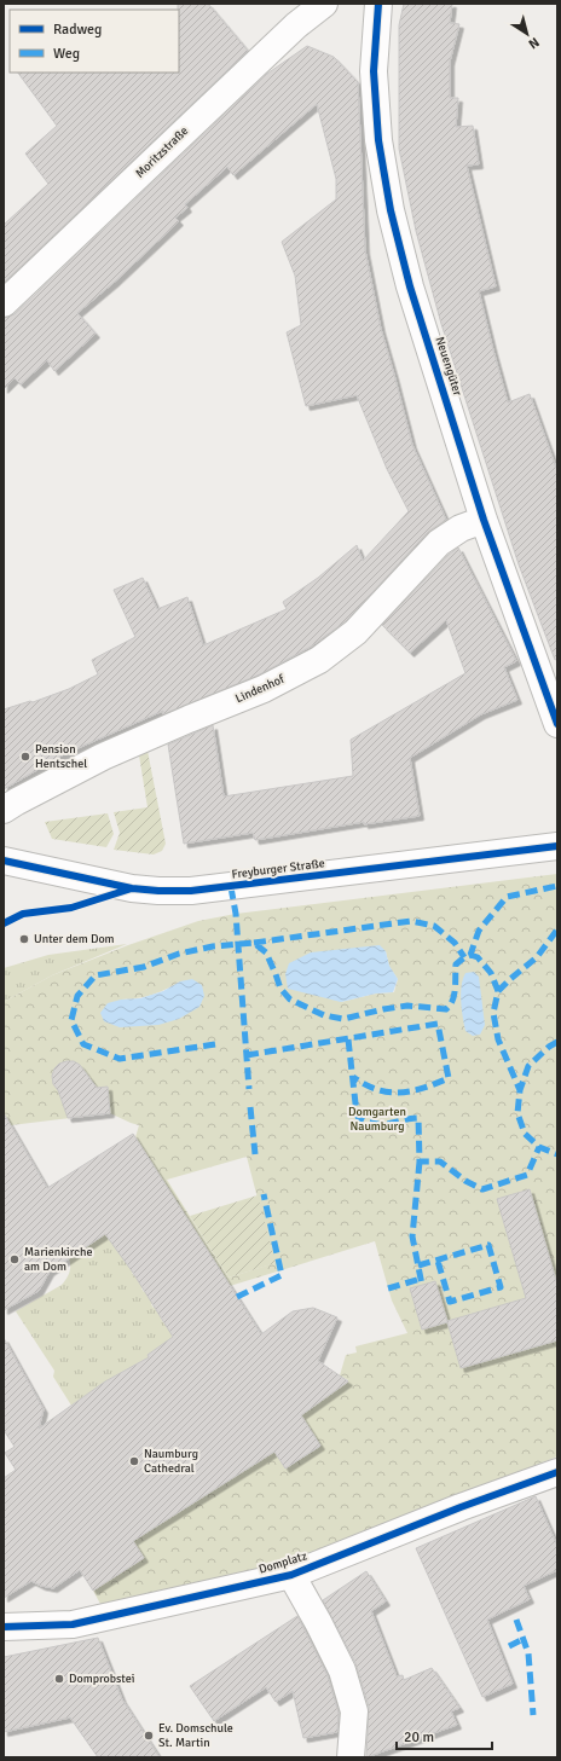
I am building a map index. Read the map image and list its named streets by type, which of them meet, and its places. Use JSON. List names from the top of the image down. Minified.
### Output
{"streets":{"street":["Moritzstraße","Neuengüter","Lindenhof","Freyburger Straße","Domplatz"]},"crossings":[["Neuengüter","Lindenhof"]],"parks":["Domgarten Naumburg"],"places":["Pension Hentschel","Unter dem Dom","Marienkirche am Dom","Naumburg Cathedral","Domprobstei","Ev. Domschule St. Martin"],"legend":["Radweg","Weg"],"scale_bar":"20 m","north":"bottom right"}
